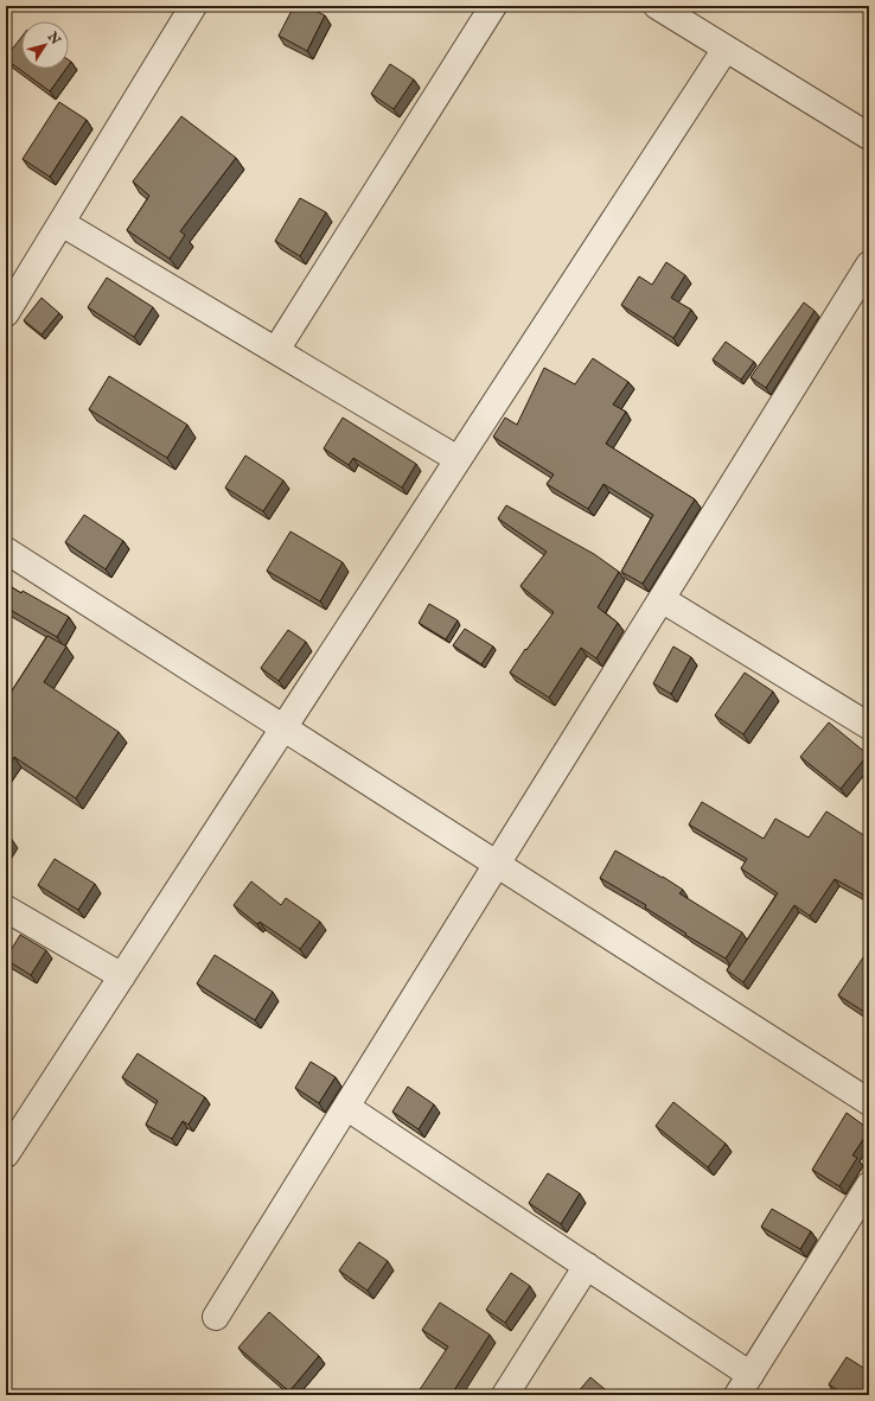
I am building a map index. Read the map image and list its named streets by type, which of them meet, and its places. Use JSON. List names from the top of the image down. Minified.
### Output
{"north":"top right"}
